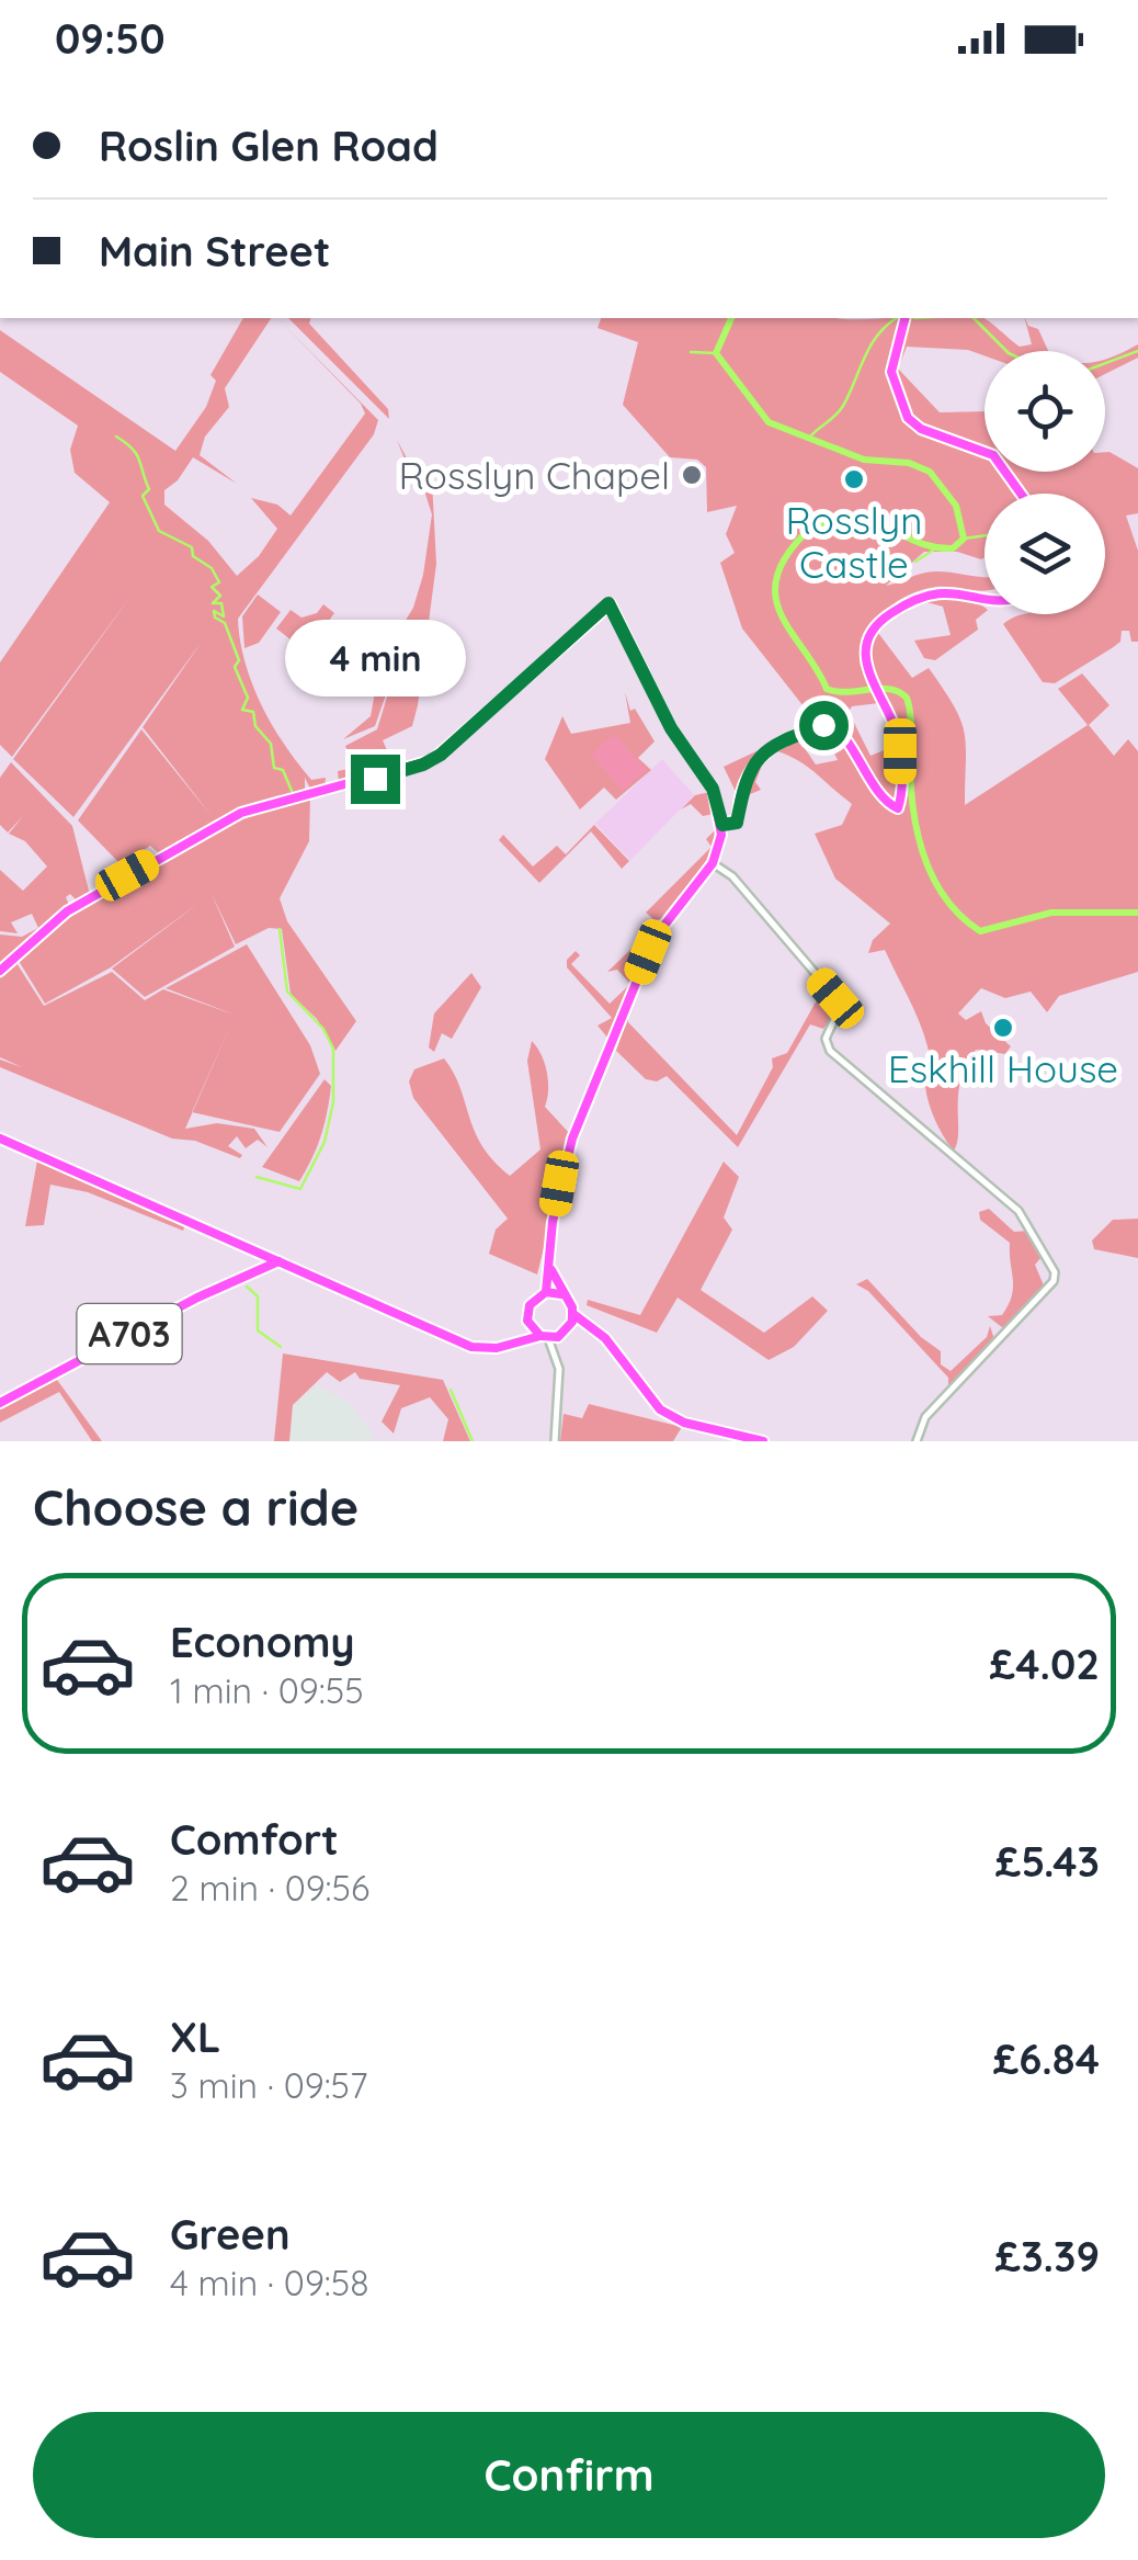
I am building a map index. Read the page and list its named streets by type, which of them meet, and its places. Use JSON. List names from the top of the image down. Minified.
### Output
{"streets":{"main road":["A703"]},"places":["Rosslyn Chapel","Rosslyn Castle","Eskhill House"],"page":{"status":"09:50","banner":["Roslin Glen Road","Main Street"],"bubble":"4 min","heading":"Choose a ride","list":[{"name":"Economy","note":"1 min · 09:55","value":"£4.02"},{"name":"Comfort","note":"2 min · 09:56","value":"£5.43"},{"name":"XL","note":"3 min · 09:57","value":"£6.84"},{"name":"Green","note":"4 min · 09:58","value":"£3.39"}],"buttons":"Confirm"}}
